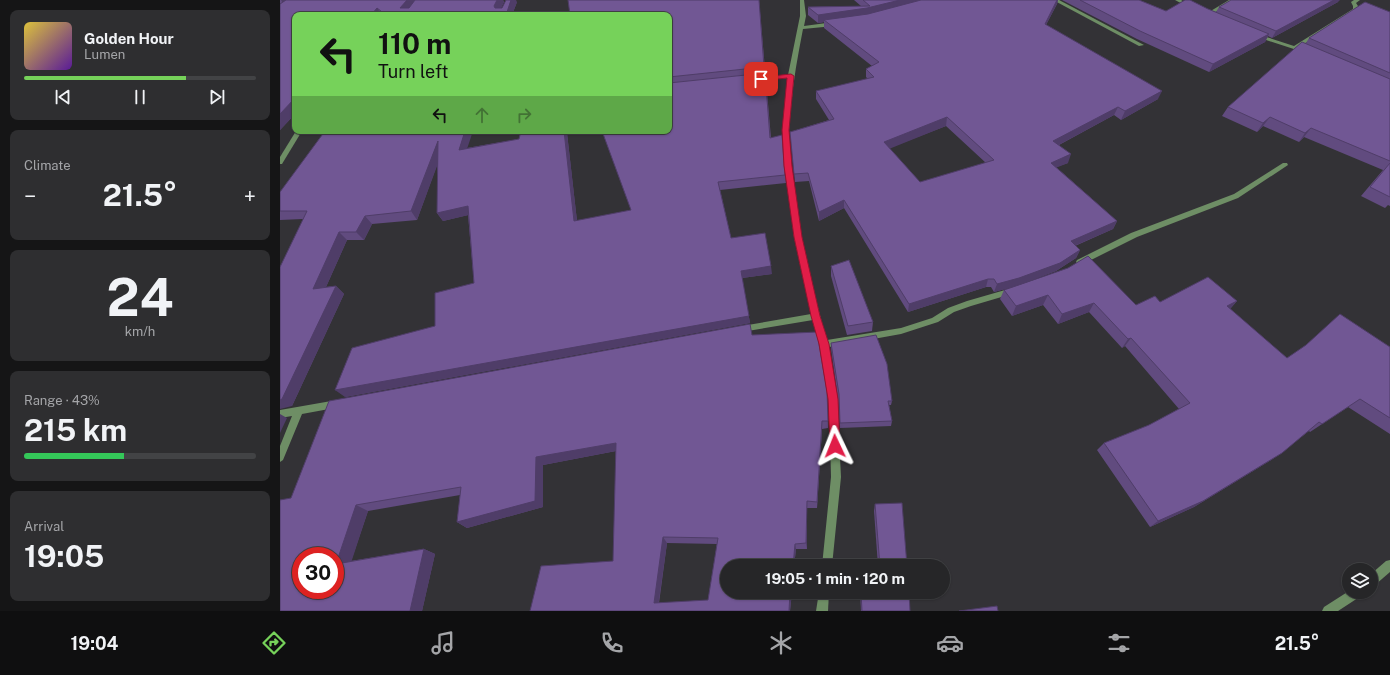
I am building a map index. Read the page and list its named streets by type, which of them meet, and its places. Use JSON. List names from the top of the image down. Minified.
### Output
{"page":{"turn":["110 m","Turn left"],"song":["Golden Hour","Lumen"],"tile":["Climate",["24","km/h"],["Range · 43%","215 km"],["Arrival","19:05"]],"heat":["−","21.5°","+"],"limit":"30","trip":"19:05 · 1 min · 120 m","tabs":["19:04","21.5°"]}}
